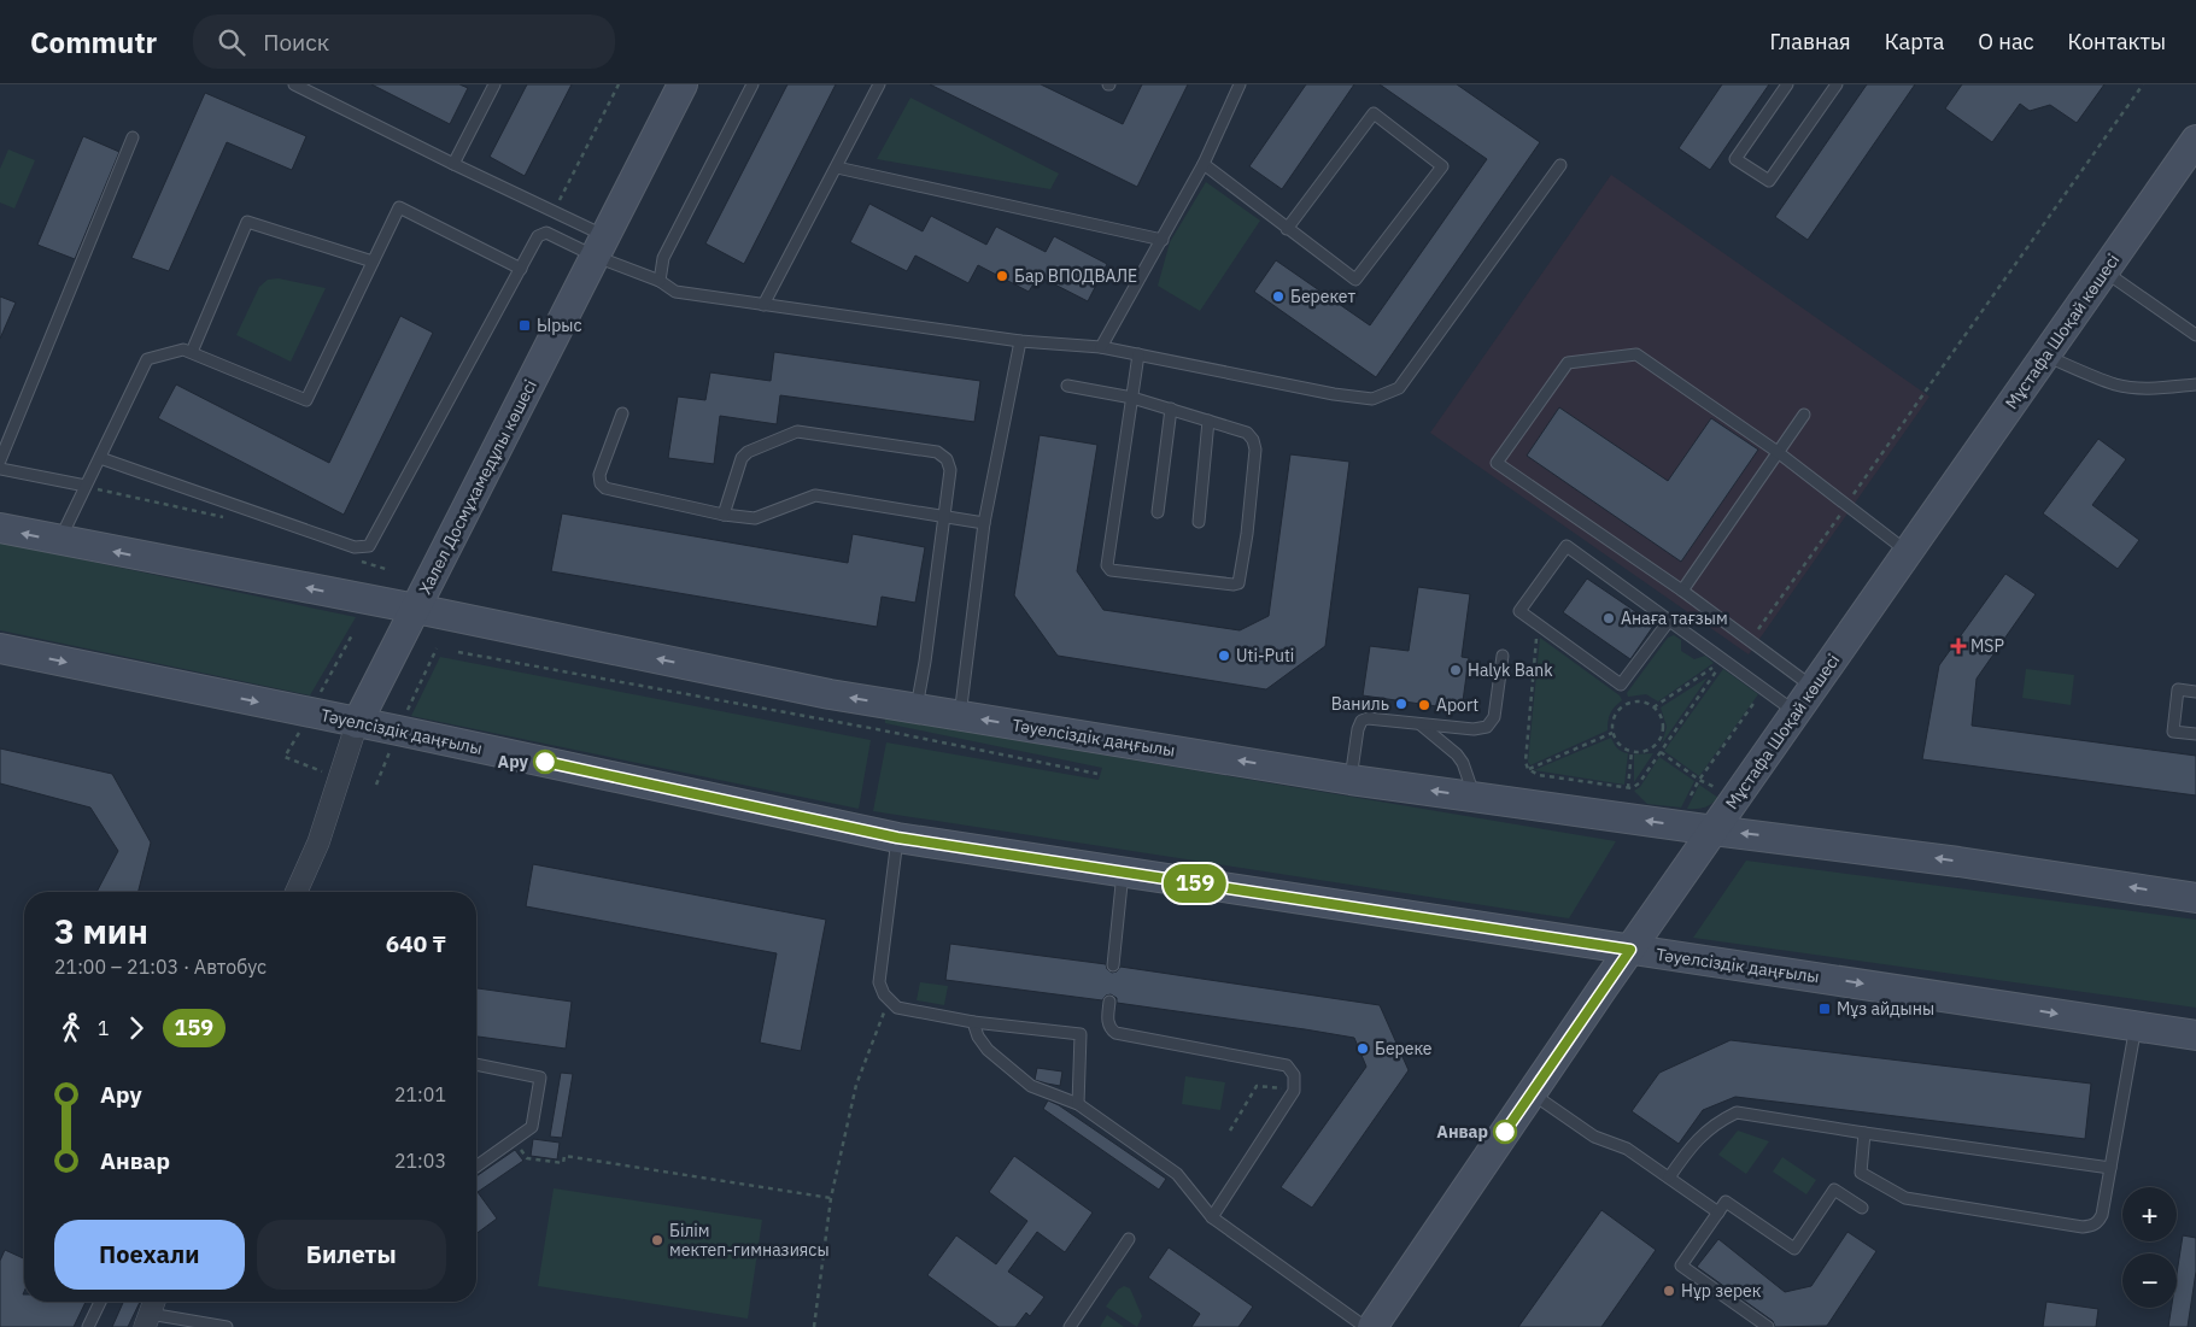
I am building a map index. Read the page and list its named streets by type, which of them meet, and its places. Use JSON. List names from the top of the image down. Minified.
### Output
{"streets":{"street":["Мұстафа Шоқай көшесі","Халел Досмұхамедұлы көшесі","Тәуелсіздік даңғылы"]},"crossings":[["Мұстафа Шоқай көшесі","Тәуелсіздік даңғылы"],["Халел Досмұхамедұлы көшесі","Тәуелсіздік даңғылы"]],"places":{"other":["Бар ВПОДВАЛЕ","Берекет","Анаға тағзым","Uti-Puti","Halyk Bank","Ваниль","Aport","Ару","Береке","Анвар","Білім мектеп-гимназиясы","Нұр зерек"],"transit":["Ырыс","Мұз айдыны"],"health":["MSP"]},"lines":["bus line 159"],"page":{"header":"Commutr","search":"Поиск","nav":["Главная","Карта","О нас","Контакты"],"on_map":"159","heading":["3 мин","21:00 – 21:03 · Автобус","640 ₸"],"legs":["1","159"],"list":[{"name":"Ару","value":"21:01"},{"name":"Анвар","value":"21:03"}],"map_buttons":["+","−"],"buttons":["Поехали","Билеты"]}}
